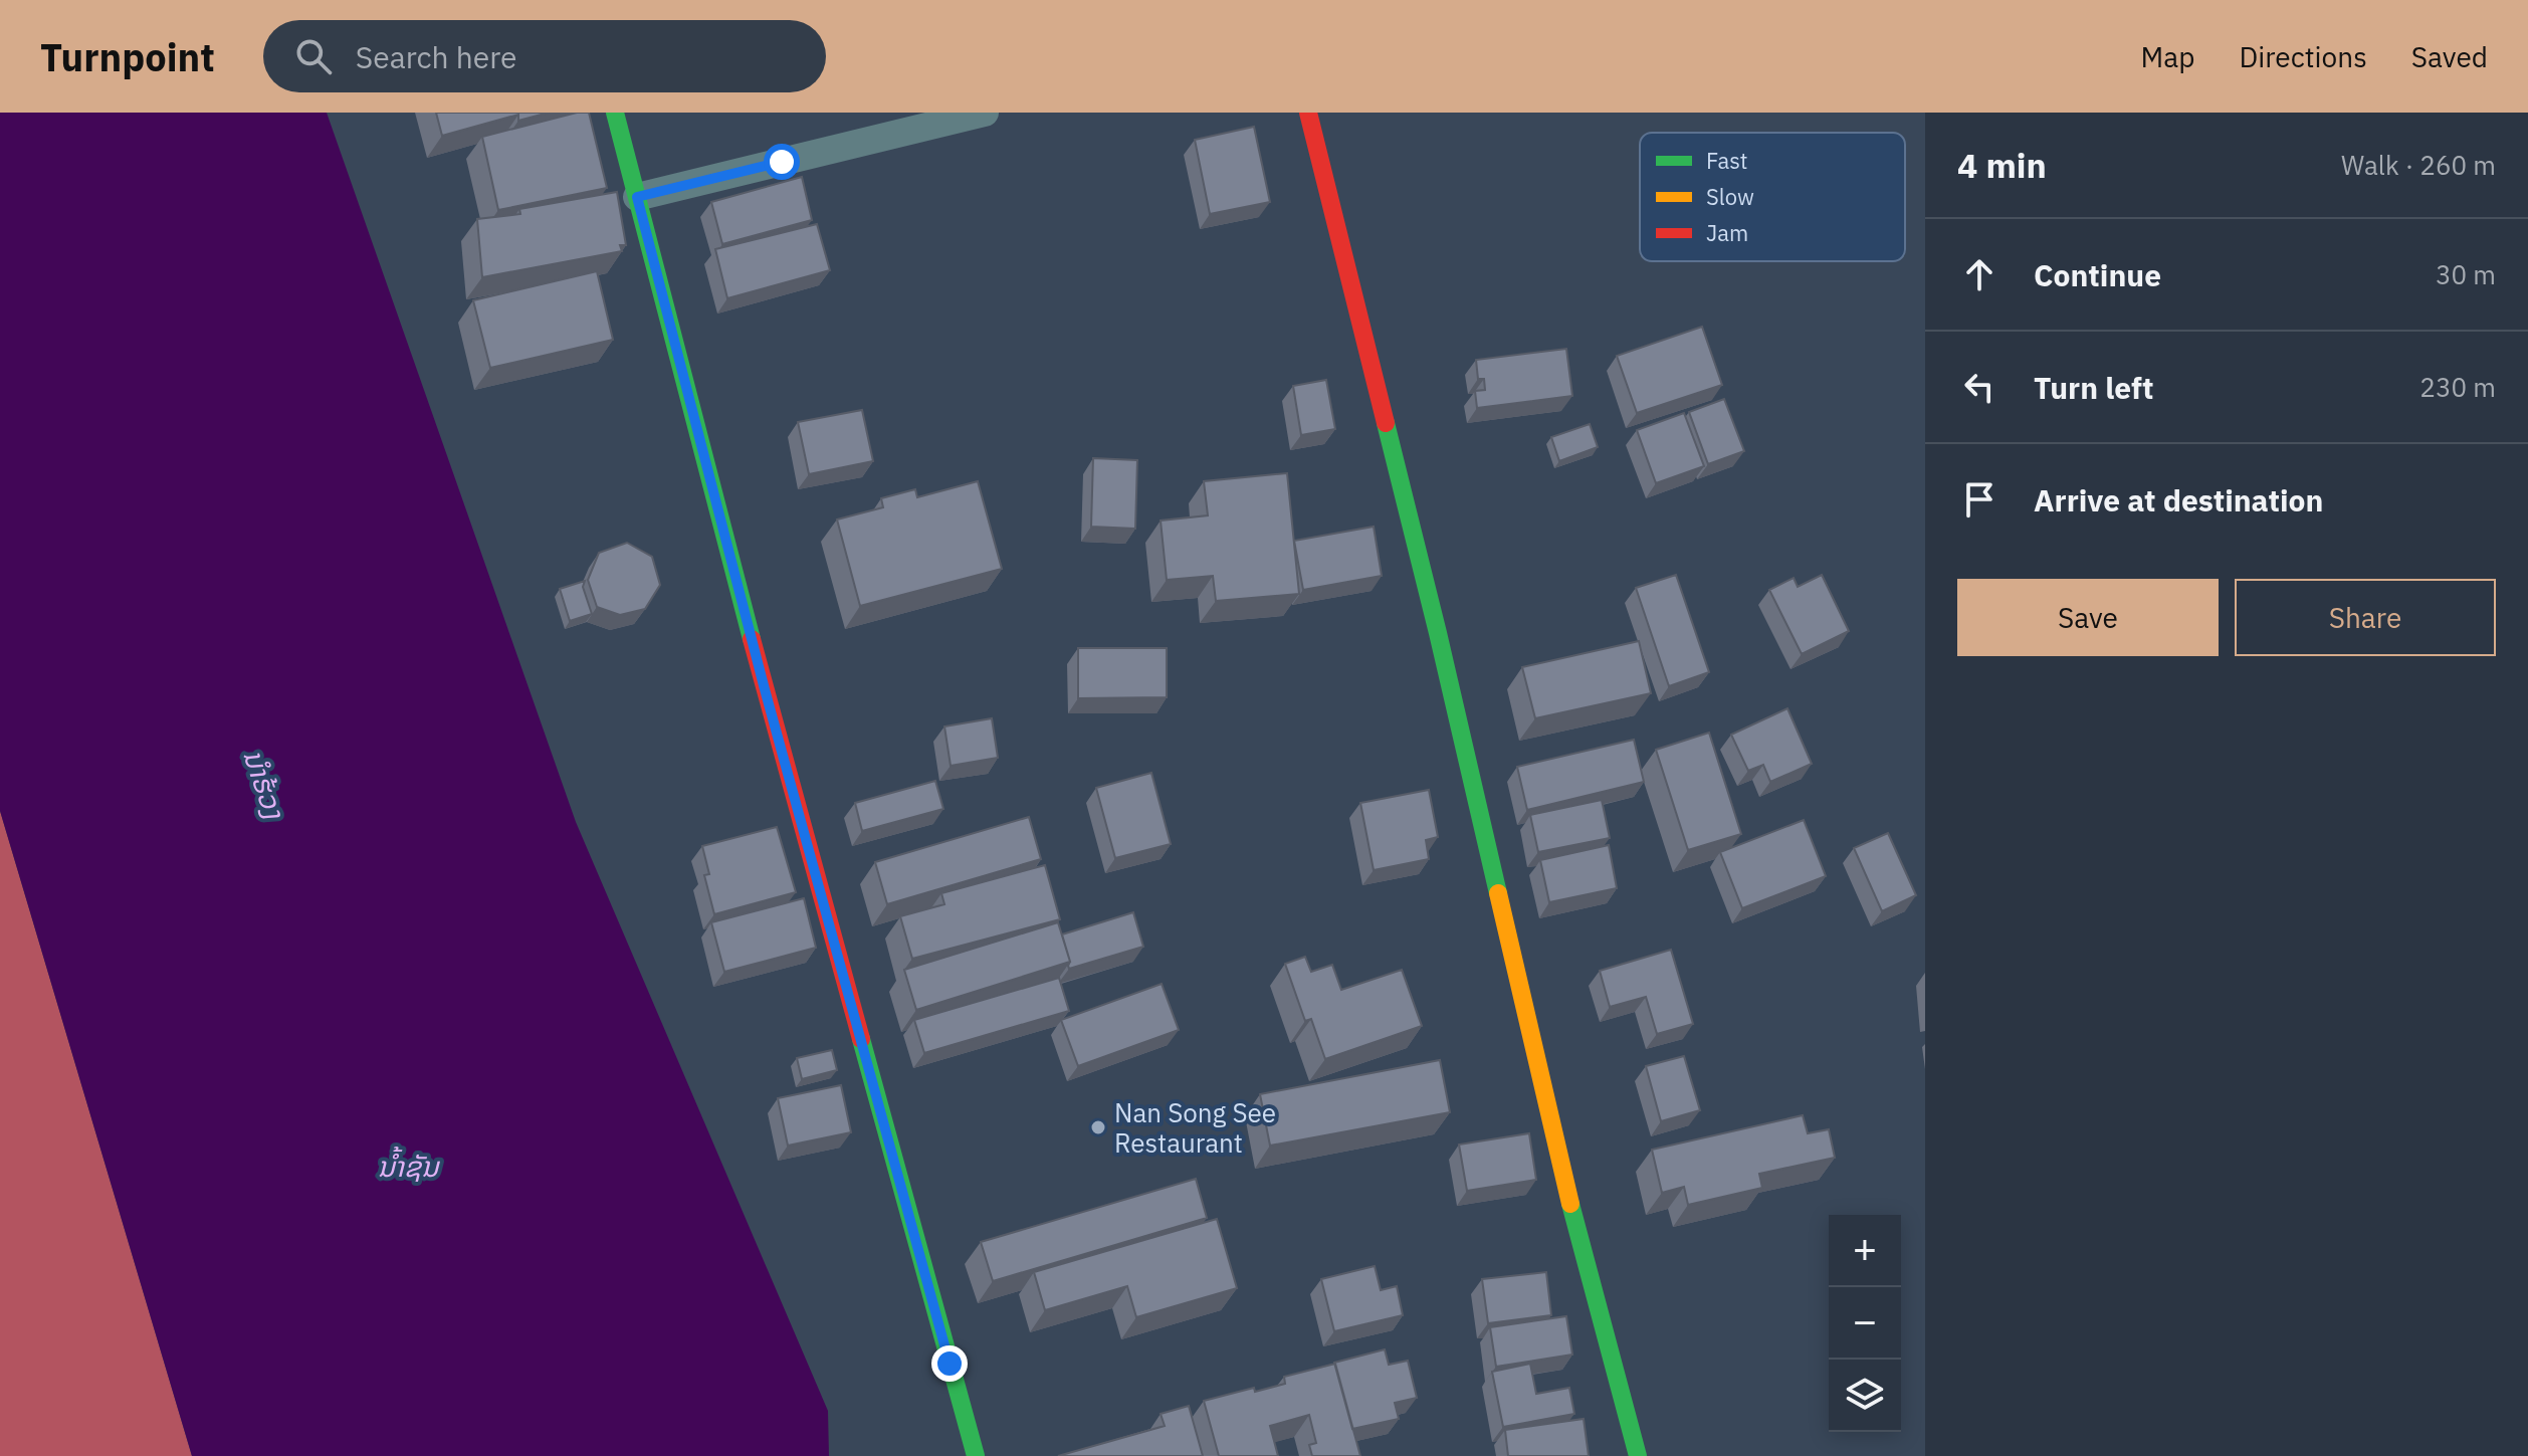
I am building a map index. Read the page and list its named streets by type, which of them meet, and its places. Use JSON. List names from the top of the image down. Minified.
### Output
{"water":["ນຳ້ຮວງ","ນ້ຳຊັນ"],"places":["Nan Song See Restaurant"],"legend":["Fast","Slow","Jam"],"page":{"header":"Turnpoint","search":"Search here","nav":["Map","Directions","Saved"],"heading":["4 min","Walk · 260 m"],"list":[["Continue","30 m"],["Turn left","230 m"],"Arrive at destination"],"buttons":["Save","Share"],"map_buttons":["+","−"]}}
